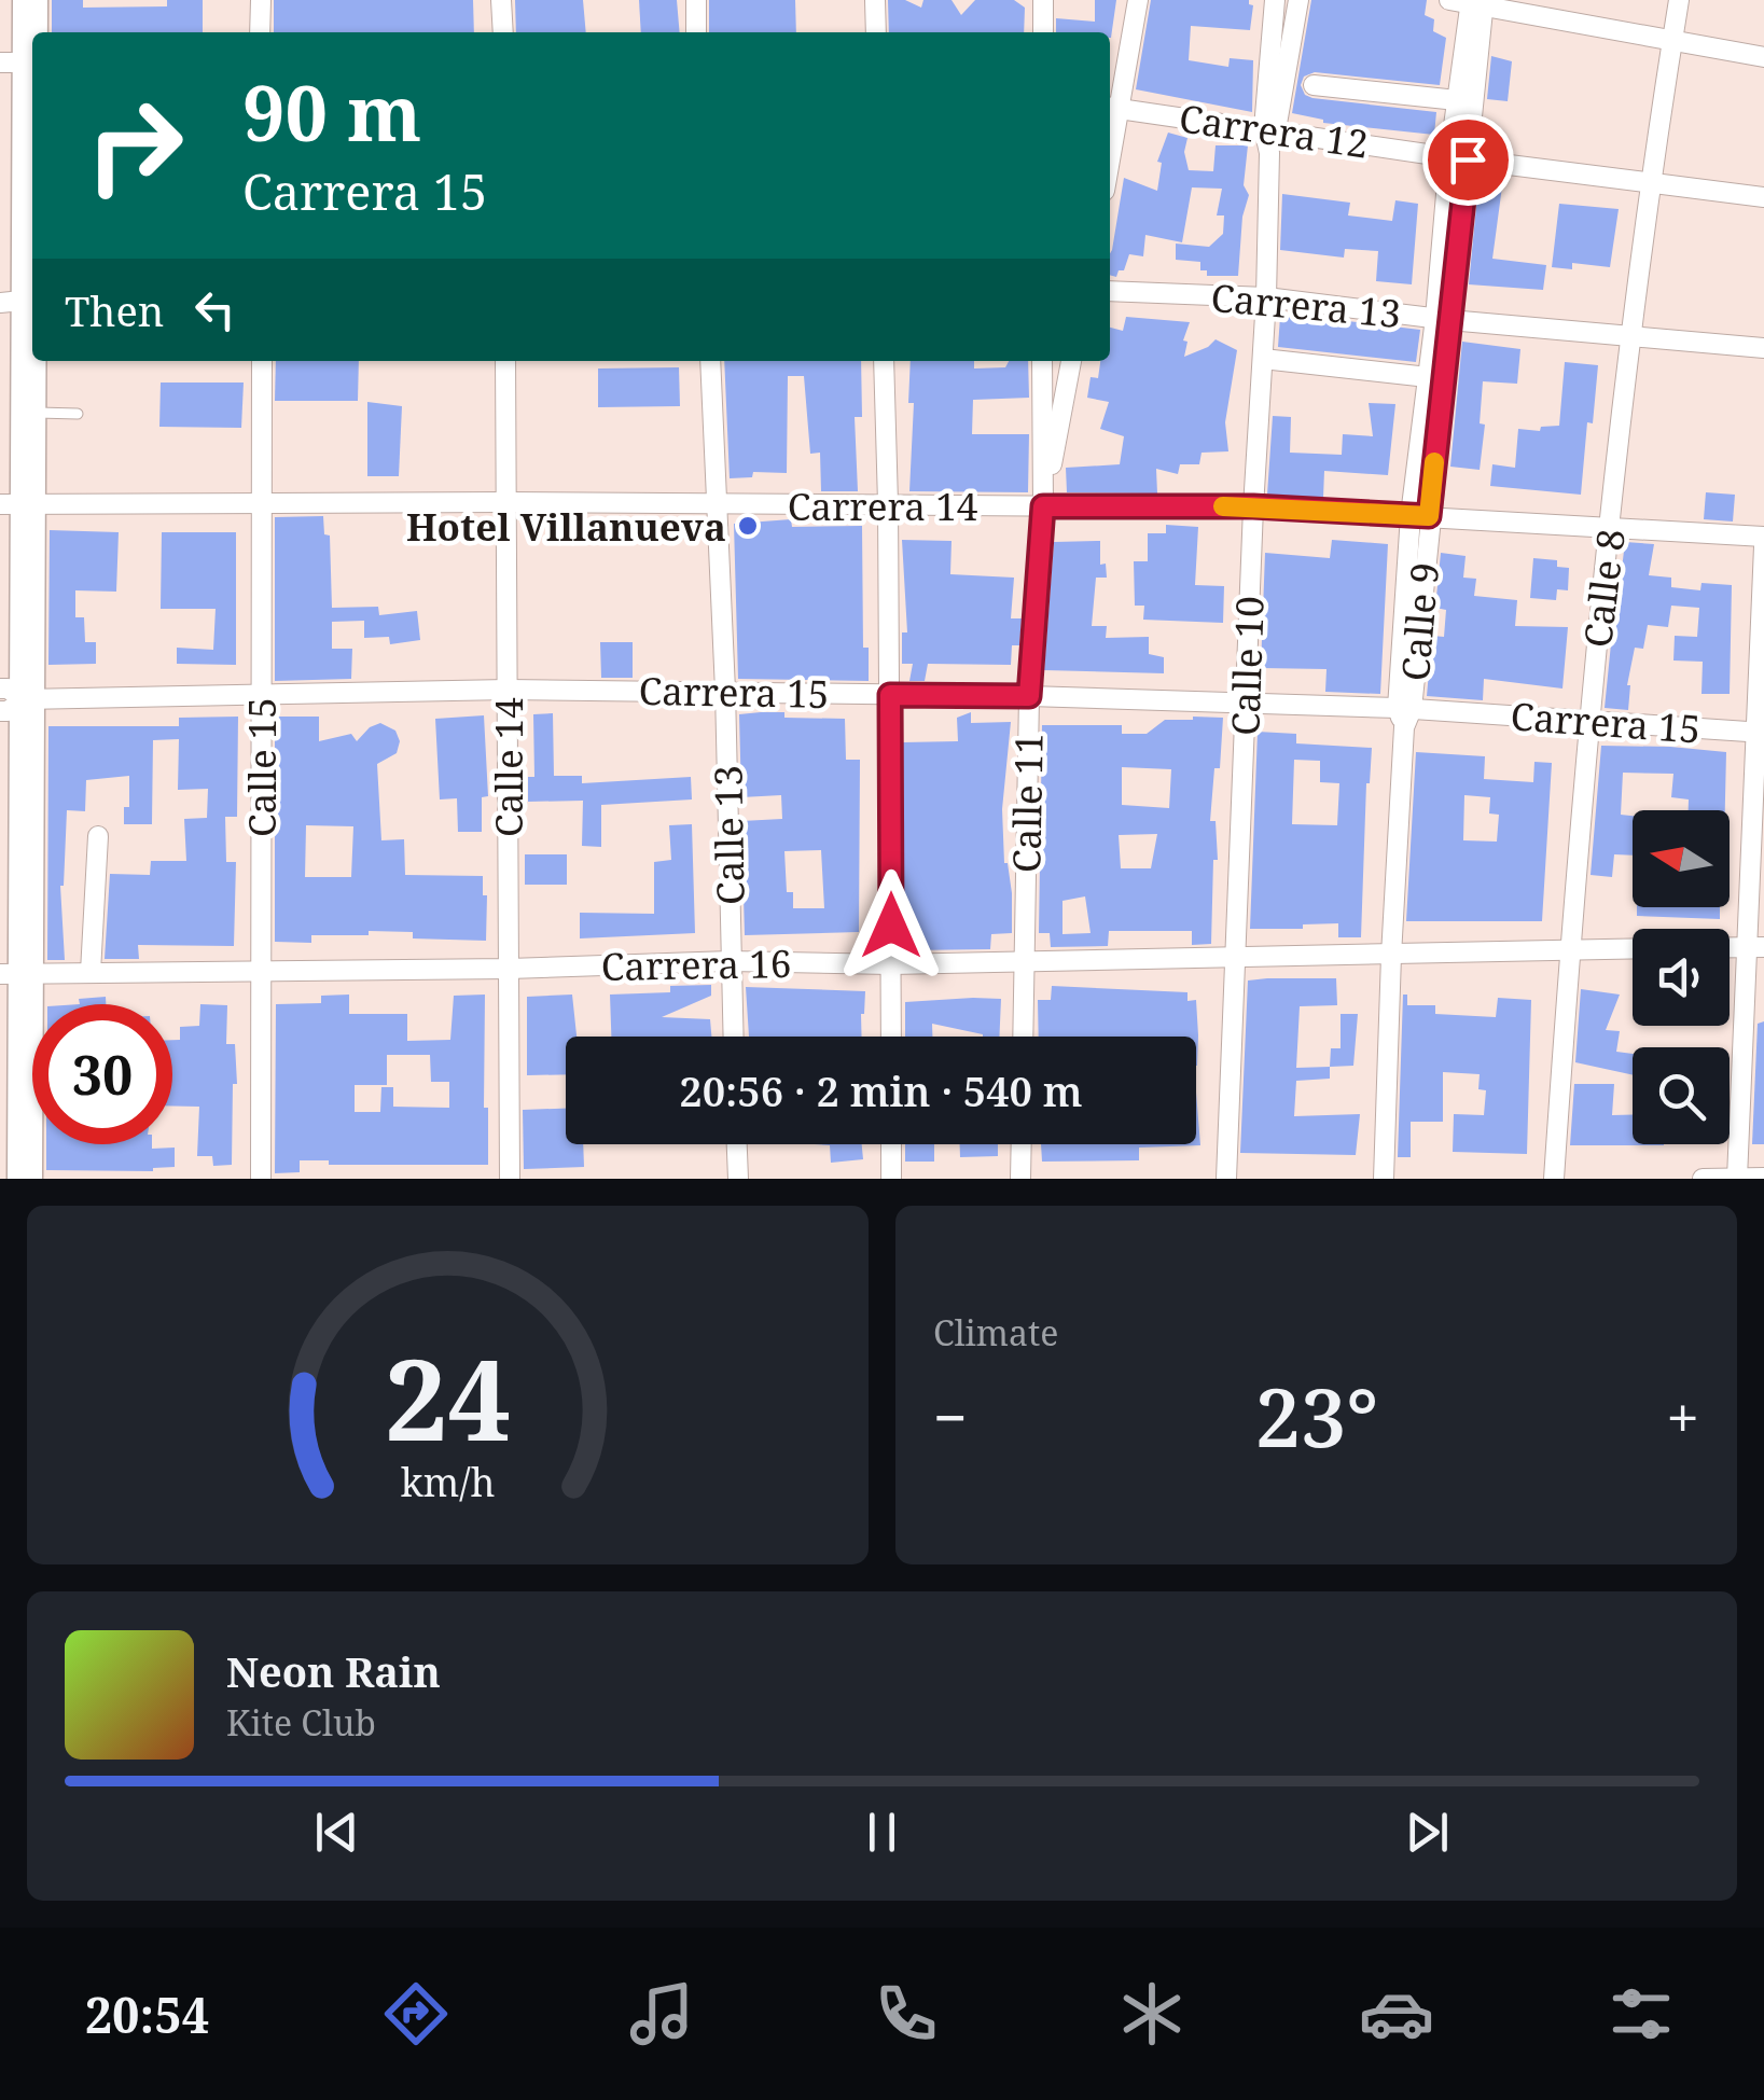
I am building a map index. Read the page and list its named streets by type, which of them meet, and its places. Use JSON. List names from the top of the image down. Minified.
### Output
{"streets":{"street":["Carrera 12","Carrera 13","Carrera 14","Calle 8","Calle 9","Calle 10","Carrera 15","Calle 15","Calle 14","Calle 11","Calle 13","Carrera 16"]},"crossings":[["Carrera 12","Calle 8"],["Carrera 12","Calle 9"],["Carrera 12","Calle 10"],["Carrera 13","Calle 8"],["Carrera 13","Calle 9"],["Carrera 13","Calle 10"],["Carrera 14","Calle 8"],["Carrera 14","Calle 9"],["Carrera 14","Calle 10"],["Carrera 14","Calle 15"],["Carrera 14","Calle 14"],["Carrera 14","Calle 11"],["Carrera 14","Calle 13"],["Calle 8","Carrera 15"],["Calle 8","Carrera 16"],["Calle 9","Carrera 15"],["Calle 9","Carrera 16"],["Calle 10","Carrera 15"],["Calle 10","Carrera 16"],["Carrera 15","Calle 15"],["Carrera 15","Calle 14"],["Carrera 15","Calle 11"],["Carrera 15","Calle 13"],["Calle 15","Carrera 16"],["Calle 14","Carrera 16"],["Calle 11","Carrera 16"],["Calle 13","Carrera 16"]],"places":["Hotel Villanueva"],"north":"left","page":{"turn":["90 m","Carrera 15"],"then":"Then","limit":"30","trip":"20:56 · 2 min · 540 m","tile":"Climate","heat":["−","23°","+"],"song":["Neon Rain","Kite Club"],"tabs":"20:54","gauge":["24","km/h"]}}
